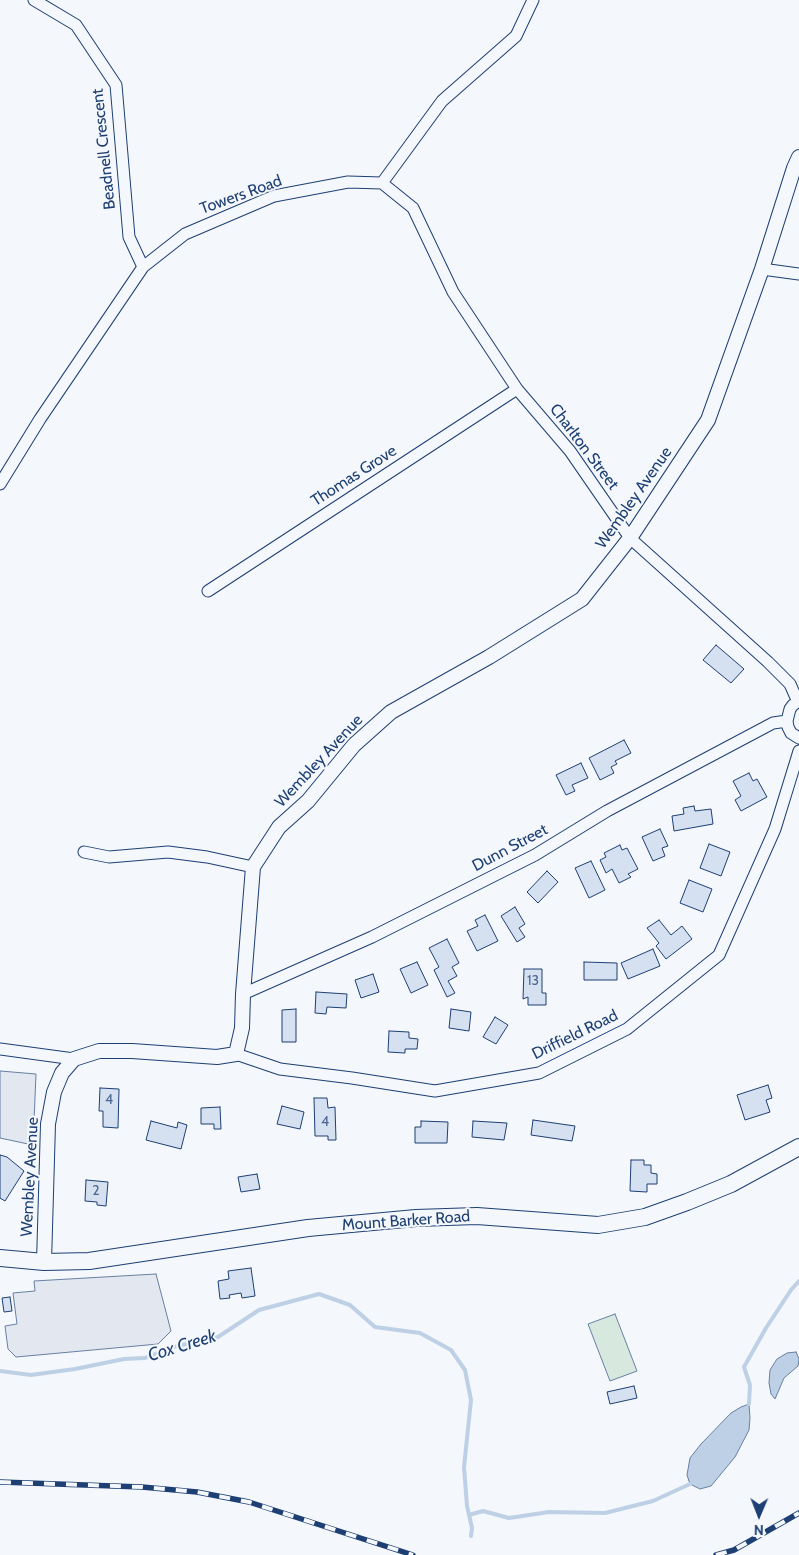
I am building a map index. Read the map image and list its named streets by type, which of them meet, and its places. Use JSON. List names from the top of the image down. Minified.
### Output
{"streets":{"main road":["Mount Barker Road"],"street":["Beadnell Crescent","Towers Road","Charlton Street","Thomas Grove","Wembley Avenue","Dunn Street","Driffield Road"]},"crossings":[["Beadnell Crescent","Towers Road"],["Towers Road","Charlton Street"],["Charlton Street","Thomas Grove"],["Charlton Street","Wembley Avenue"],["Wembley Avenue","Dunn Street"],["Wembley Avenue","Driffield Road"],["Wembley Avenue","Mount Barker Road"]],"water":["Cox Creek"],"house_numbers":["13","4","4","2"],"north":"bottom"}
